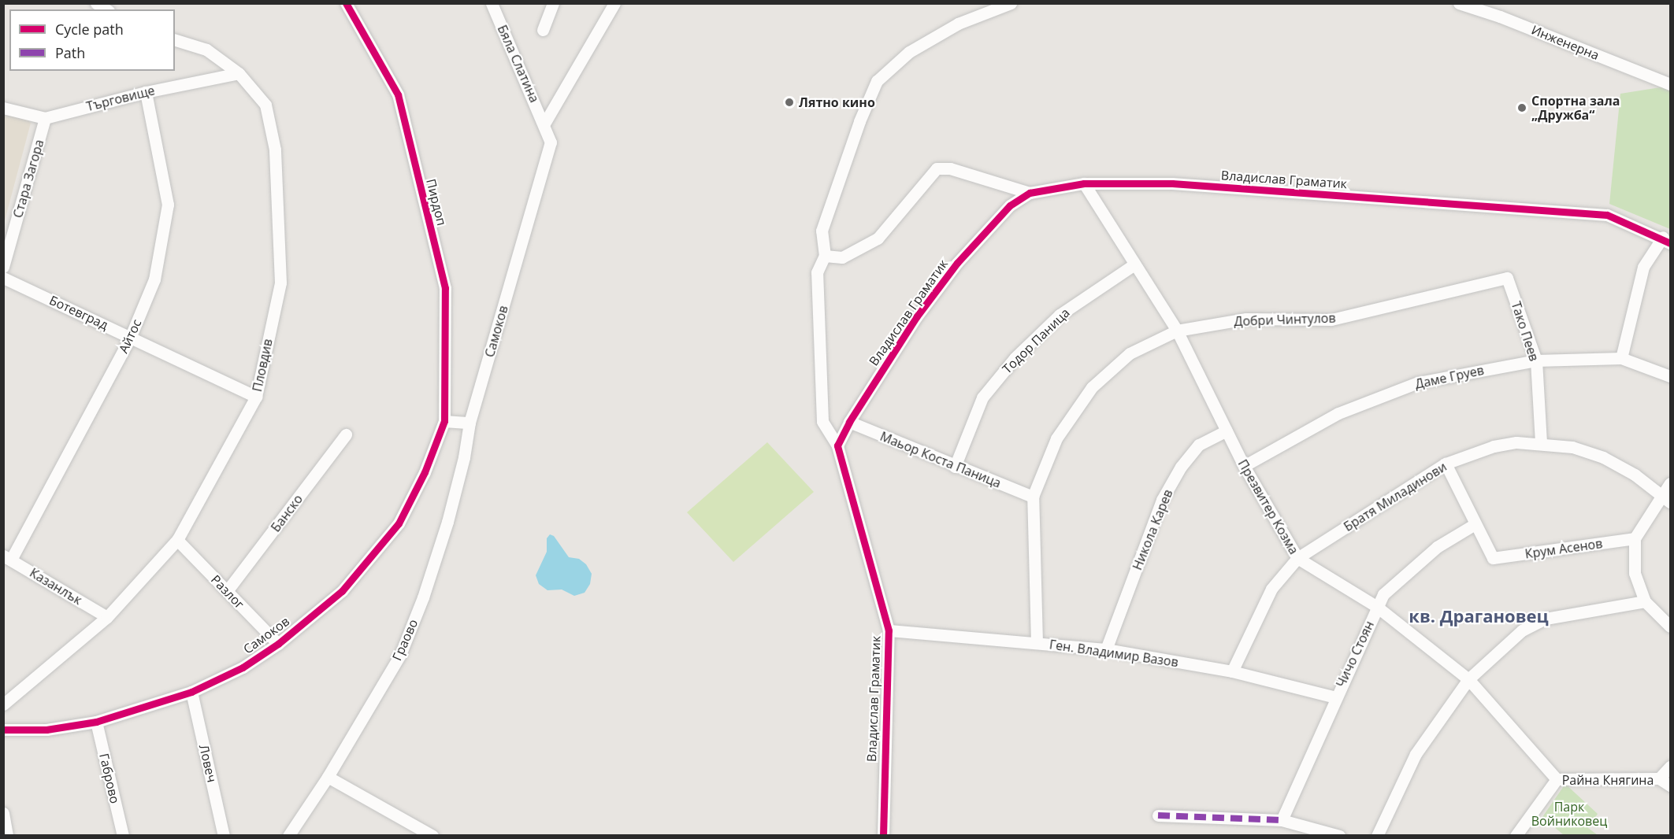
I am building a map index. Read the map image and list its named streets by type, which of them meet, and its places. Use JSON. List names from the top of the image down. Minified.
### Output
{"streets":{"street":["Инженерна","Бяла Слатина","Търговище","Стара Загора","Владислав Граматик","Пирдоп","Ботевград","Добри Чинтулов","Самоков","Тако Пеев","Айтос","Тодор Паница","Пловдив","Даме Груев","Маьор Коста Паница","Братя Миладинови","Презвитер Козма","Банско","Никола Карев","Крум Асенов","Казанлък","Разлог","Граово","Ген. Владимир Вазов","Чичо Стоян","Ловеч","Габрово","Райна Княгина"]},"crossings":[["Бяла Слатина","Самоков"],["Търговище","Стара Загора"],["Търговище","Айтос"],["Търговище","Пловдив"],["Владислав Граматик","Маьор Коста Паница"],["Владислав Граматик","Презвитер Козма"],["Владислав Граматик","Ген. Владимир Вазов"],["Пирдоп","Самоков"],["Ботевград","Айтос"],["Ботевград","Пловдив"],["Добри Чинтулов","Тако Пеев"],["Добри Чинтулов","Маьор Коста Паница"],["Добри Чинтулов","Презвитер Козма"],["Добри Чинтулов","Ген. Владимир Вазов"],["Самоков","Разлог"],["Самоков","Граово"],["Самоков","Ловеч"],["Самоков","Габрово"],["Тако Пеев","Даме Груев"],["Тако Пеев","Братя Миладинови"],["Айтос","Казанлък"],["Тодор Паница","Маьор Коста Паница"],["Тодор Паница","Презвитер Козма"],["Пловдив","Казанлък"],["Пловдив","Разлог"],["Даме Груев","Презвитер Козма"],["Братя Миладинови","Презвитер Козма"],["Братя Миладинови","Ген. Владимир Вазов"],["Презвитер Козма","Никола Карев"],["Презвитер Козма","Чичо Стоян"],["Презвитер Козма","Райна Княгина"],["Банско","Разлог"],["Никола Карев","Ген. Владимир Вазов"],["Крум Асенов","Чичо Стоян"],["Ген. Владимир Вазов","Чичо Стоян"]],"districts":["кв. Драгановец"],"parks":["Парк Войниковец"],"places":["Лятно кино","Спортна зала „Дружба“"],"legend":["Cycle path","Path"]}
